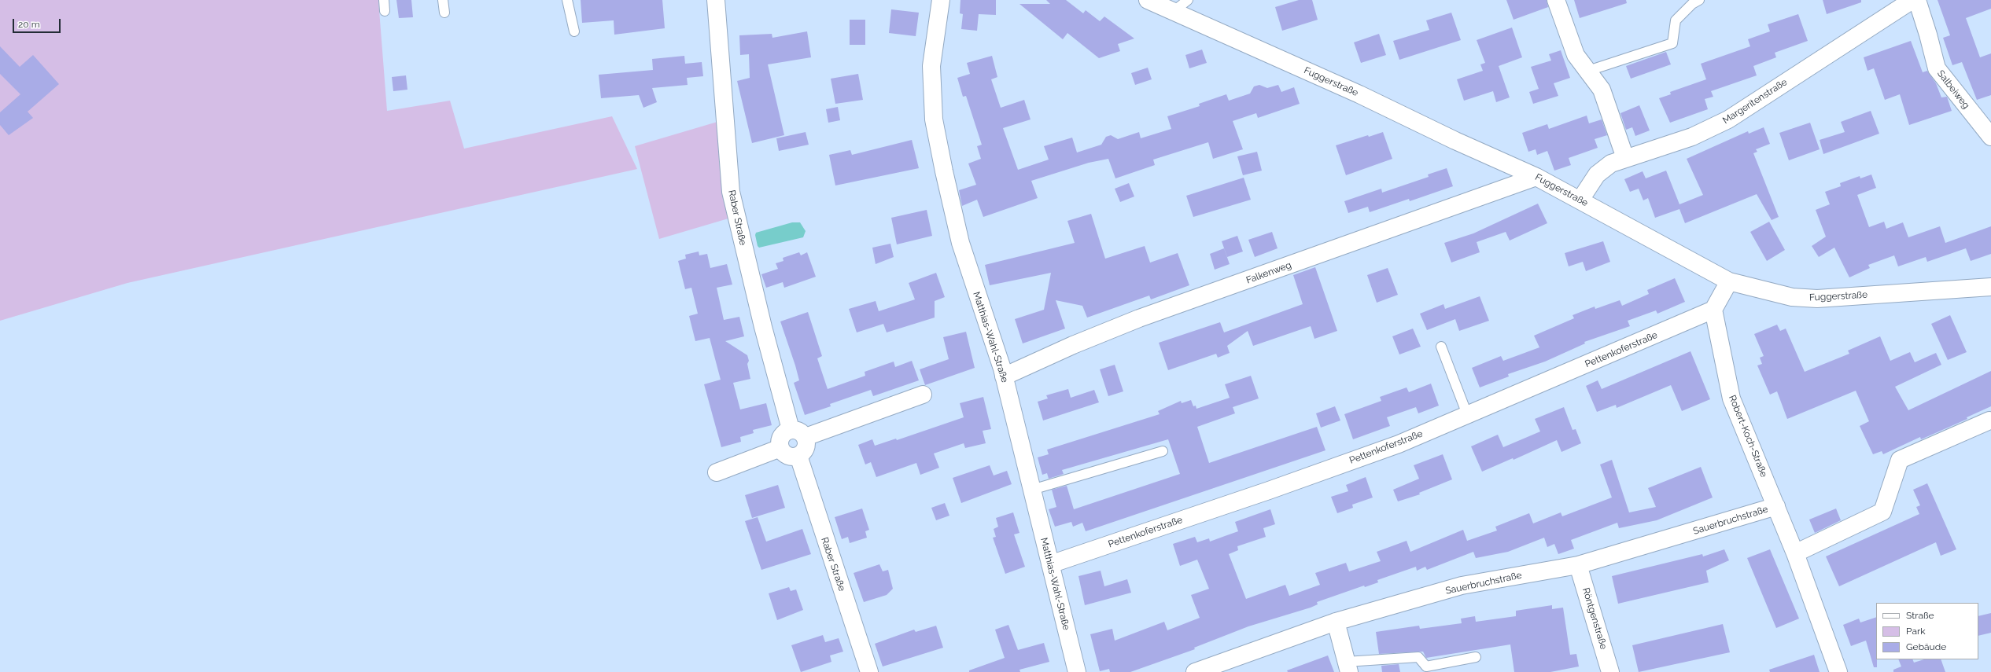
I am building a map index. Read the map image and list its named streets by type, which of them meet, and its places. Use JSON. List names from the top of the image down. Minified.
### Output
{"streets":{"street":["Fuggerstraße","Salbeiweg","Margeritenstraße","Raber Straße","Falkenweg","Matthias-Wahl-Straße","Pettenkoferstraße","Robert-Koch-Straße","Sauerbruchstraße","Röntgenstraße"]},"crossings":[["Fuggerstraße","Margeritenstraße"],["Fuggerstraße","Falkenweg"],["Falkenweg","Matthias-Wahl-Straße"],["Matthias-Wahl-Straße","Pettenkoferstraße"],["Pettenkoferstraße","Robert-Koch-Straße"],["Robert-Koch-Straße","Sauerbruchstraße"],["Sauerbruchstraße","Röntgenstraße"]],"legend":["Straße","Park","Gebäude"],"scale_bar":"20 m"}
